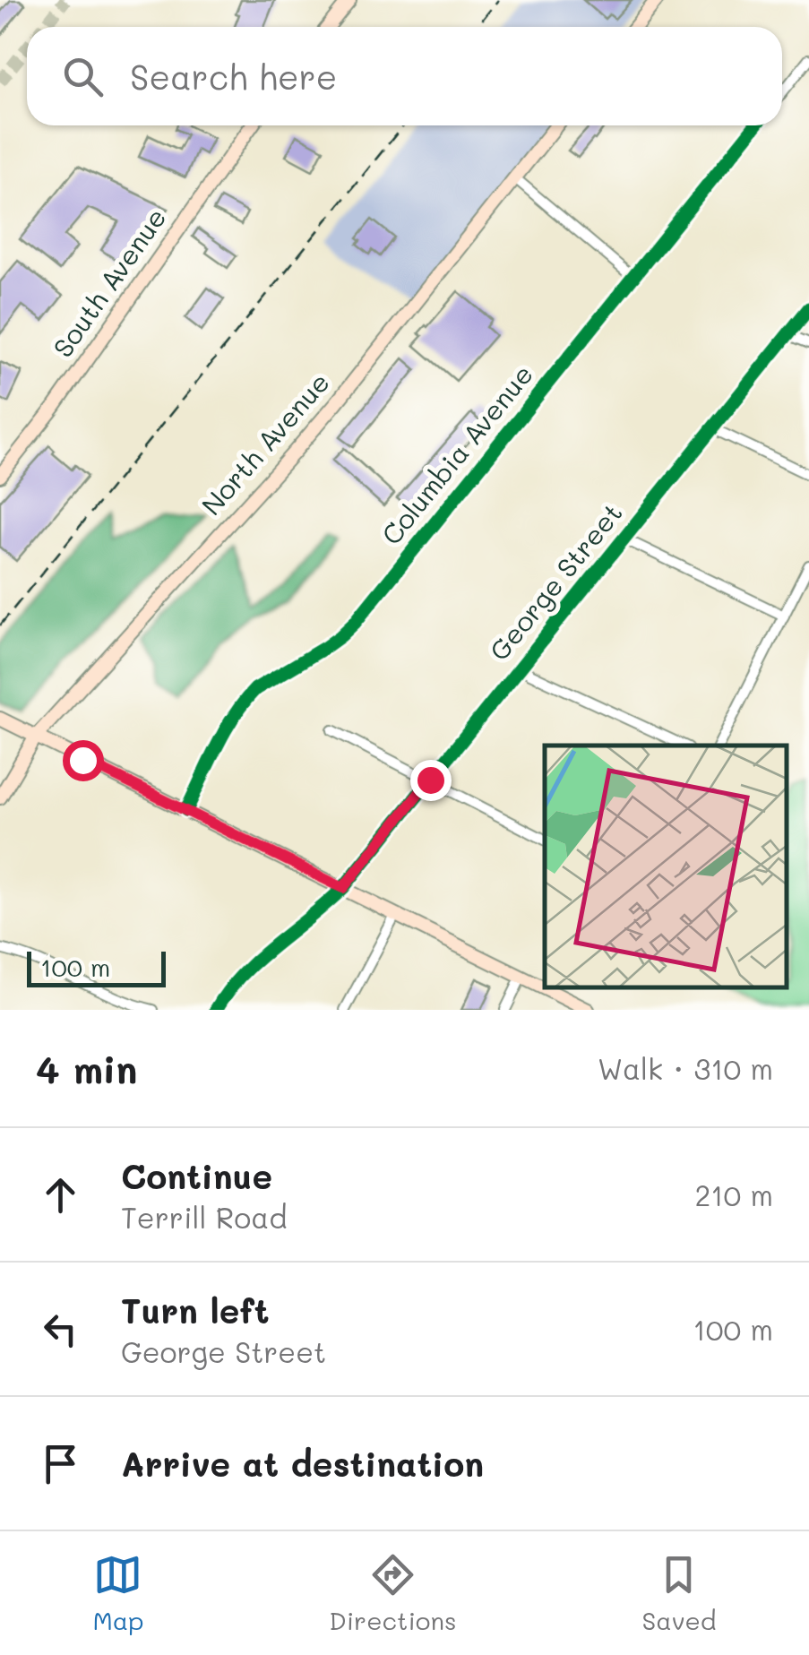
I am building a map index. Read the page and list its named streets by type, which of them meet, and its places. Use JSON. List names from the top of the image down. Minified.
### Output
{"streets":{"street":["South Avenue","North Avenue","Columbia Avenue","George Street"]},"scale_bar":"100 m","page":{"search":"Search here","scale":"100 m","heading":["4 min","Walk · 310 m"],"list":[["Continue","Terrill Road","210 m"],["Turn left","George Street","100 m"],"Arrive at destination"],"nav":["Map","Directions","Saved"]}}
